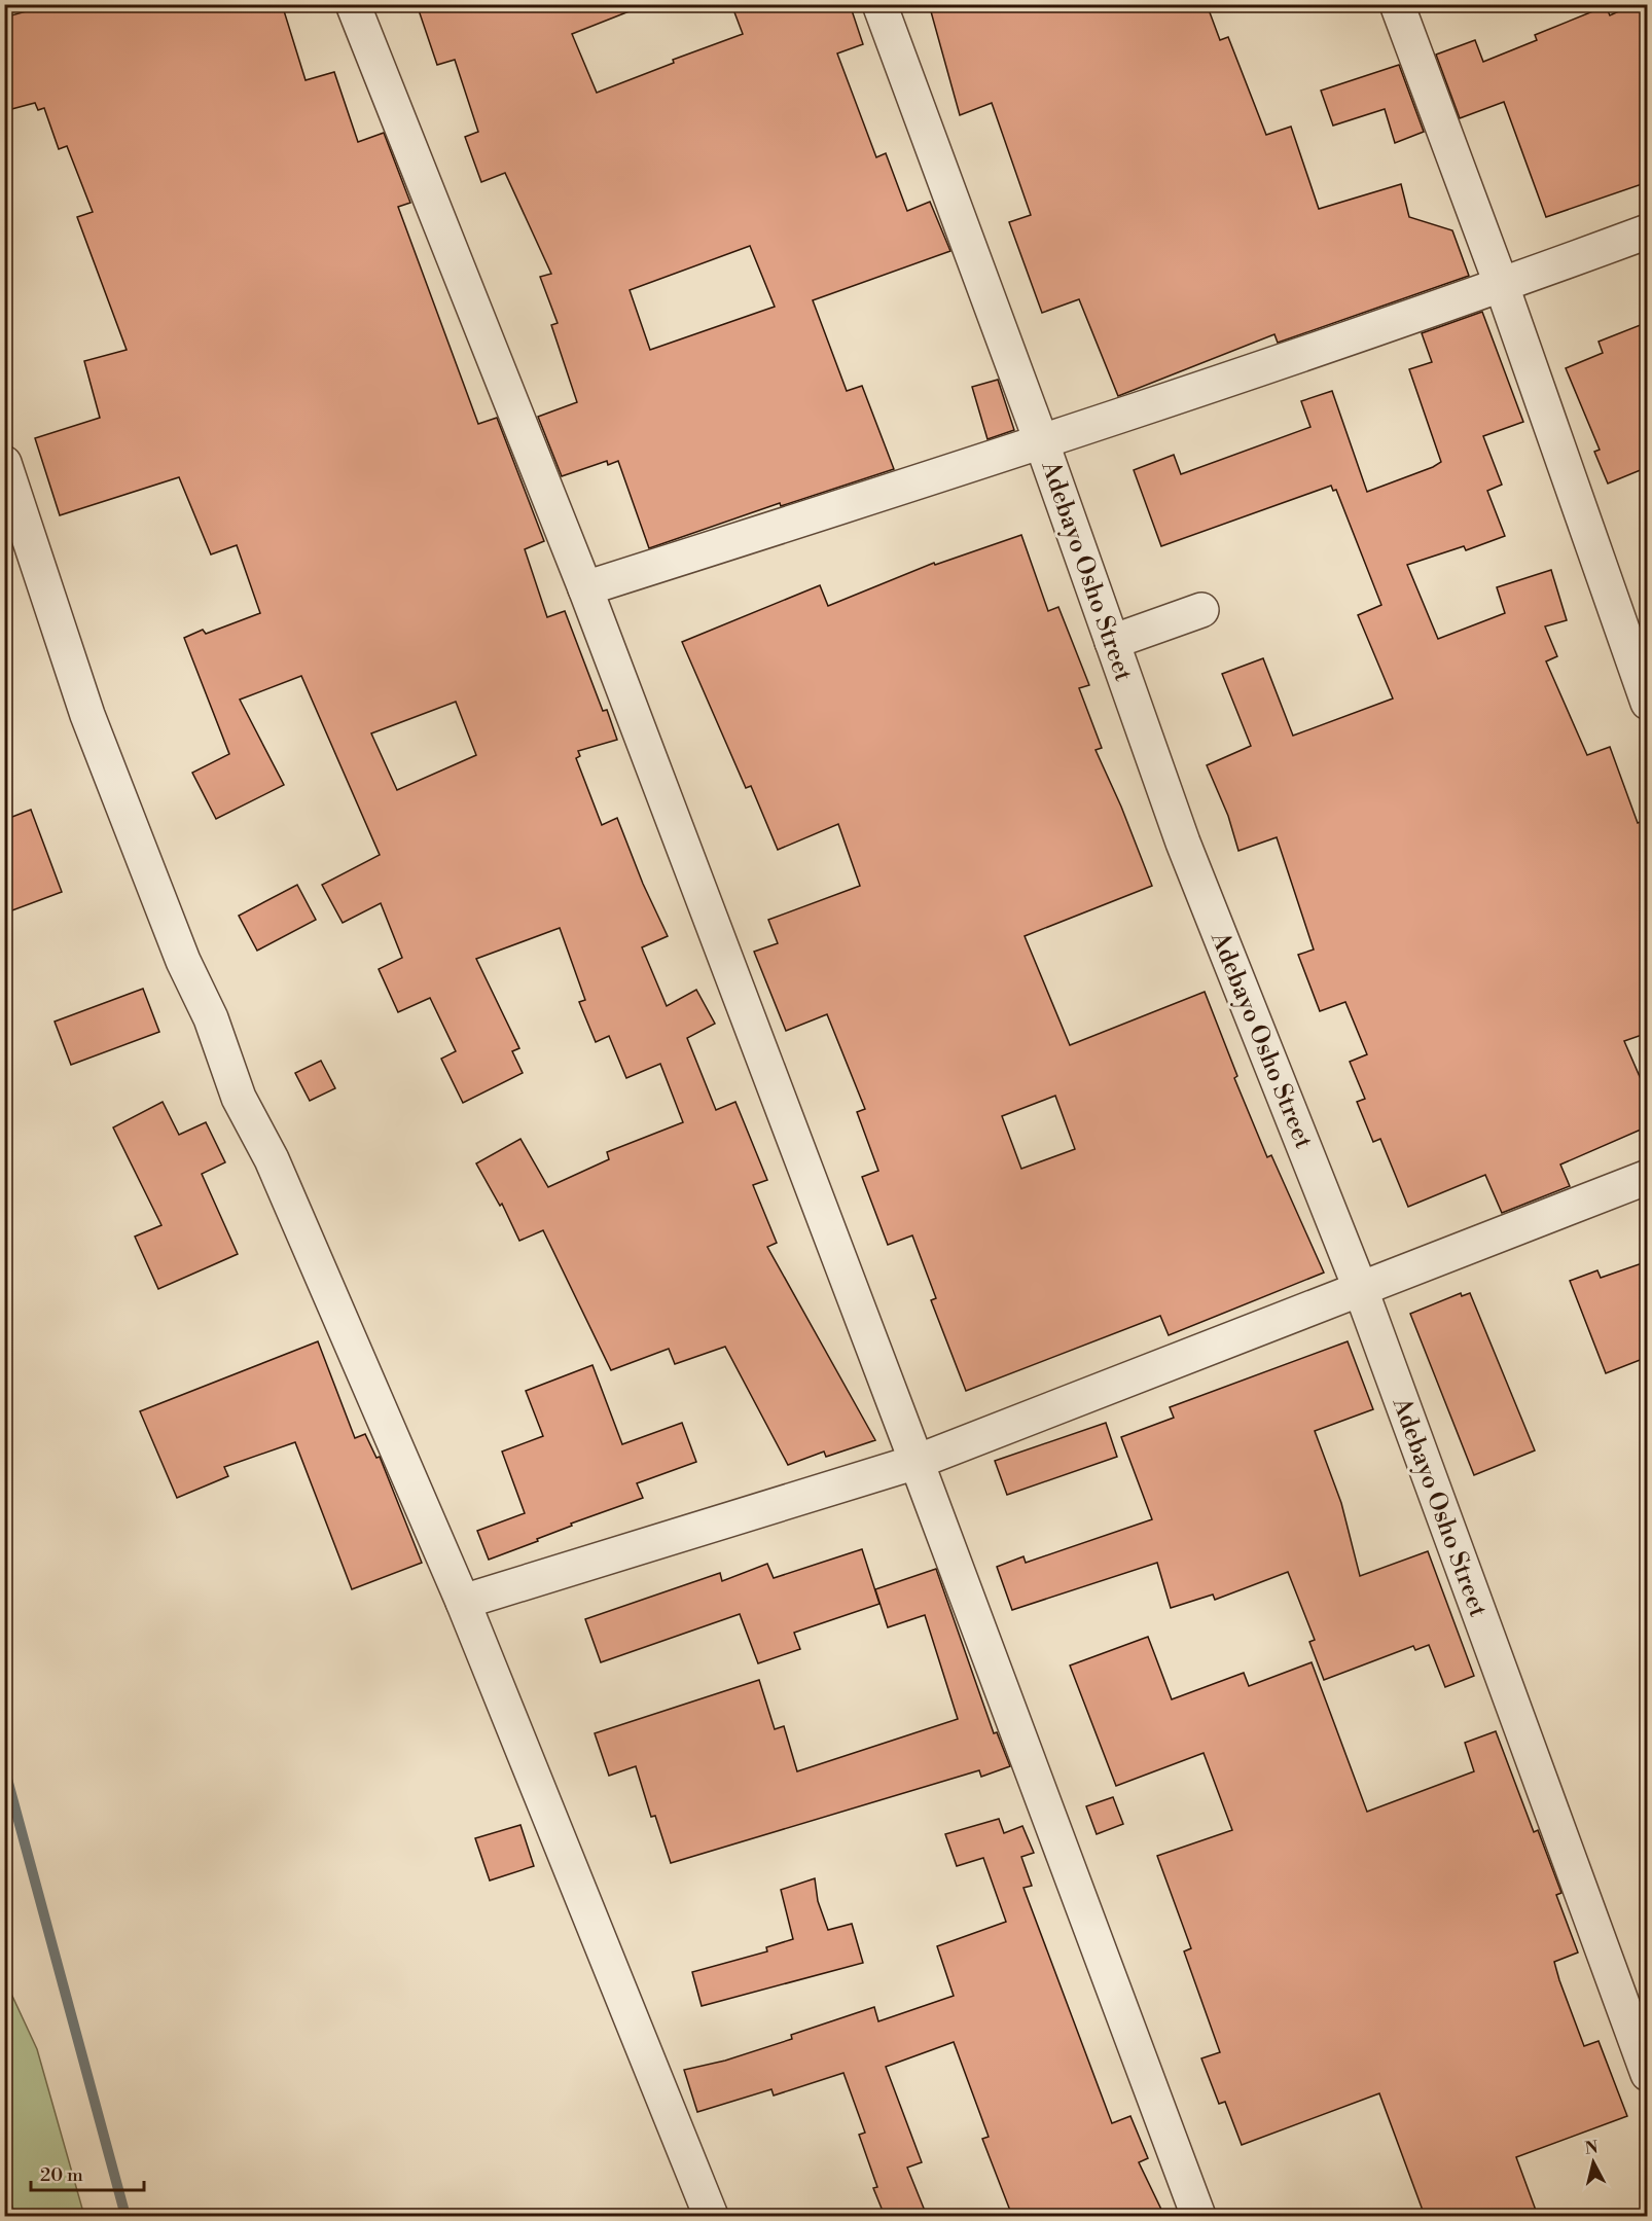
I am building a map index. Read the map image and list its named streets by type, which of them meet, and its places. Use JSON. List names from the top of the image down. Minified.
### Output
{"streets":{"street":["Adebayo Osho Street"]},"scale_bar":"20 m","north":"top"}
